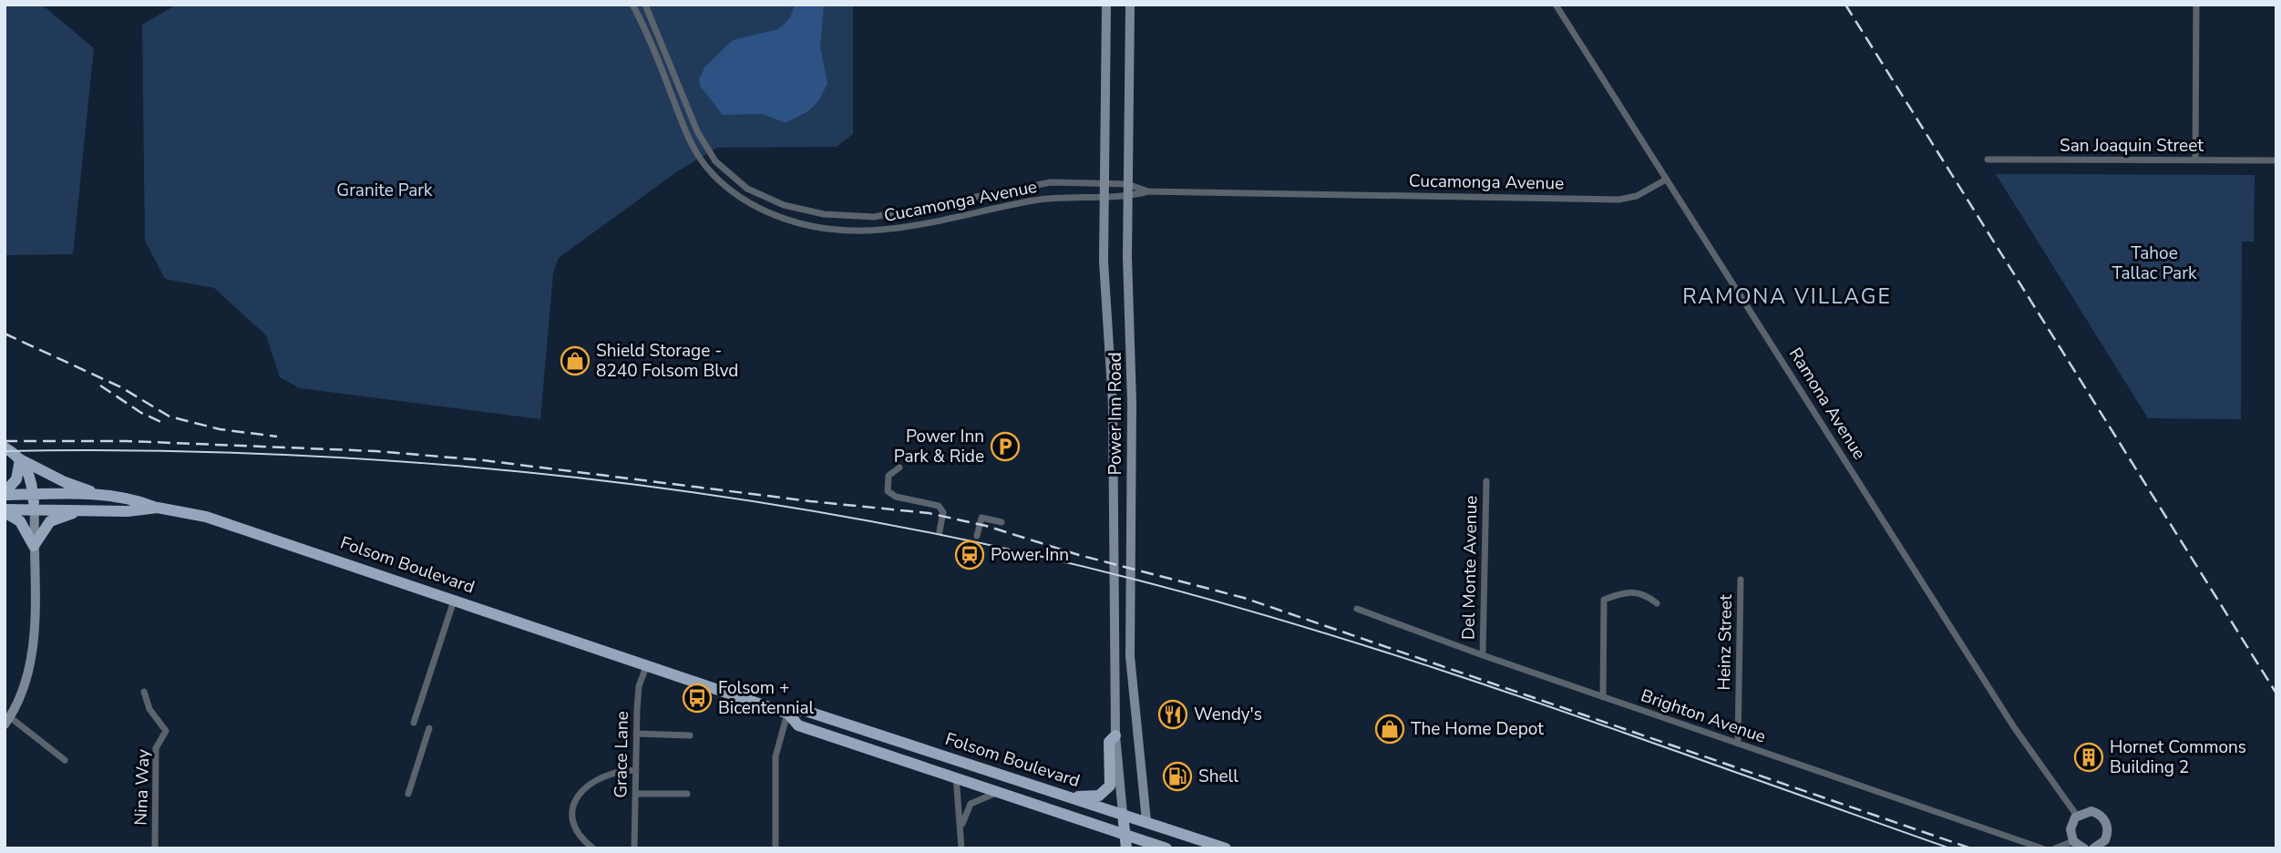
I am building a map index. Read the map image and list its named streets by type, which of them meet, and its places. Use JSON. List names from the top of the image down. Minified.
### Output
{"streets":{"main road":["Power Inn Road","Folsom Boulevard"],"street":["San Joaquin Street","Cucamonga Avenue","Ramona Avenue","Del Monte Avenue","Heinz Street","Brighton Avenue","Grace Lane","Nina Way"]},"crossings":[["Cucamonga Avenue","Ramona Avenue"],["Cucamonga Avenue","Power Inn Road"],["Power Inn Road","Folsom Boulevard"],["Folsom Boulevard","Grace Lane"],["Del Monte Avenue","Brighton Avenue"],["Heinz Street","Brighton Avenue"]],"districts":["RAMONA VILLAGE"],"parks":["Granite Park","Tahoe Tallac Park"],"places":{"shop":["Shield Storage - 8240 Folsom Blvd","The Home Depot"],"parking":["Power Inn Park & Ride"],"station":["Power Inn"],"bus stop":["Folsom + Bicentennial"],"restaurant":["Wendy's"],"building":["Hornet Commons Building 2"],"fuel station":["Shell"]}}
